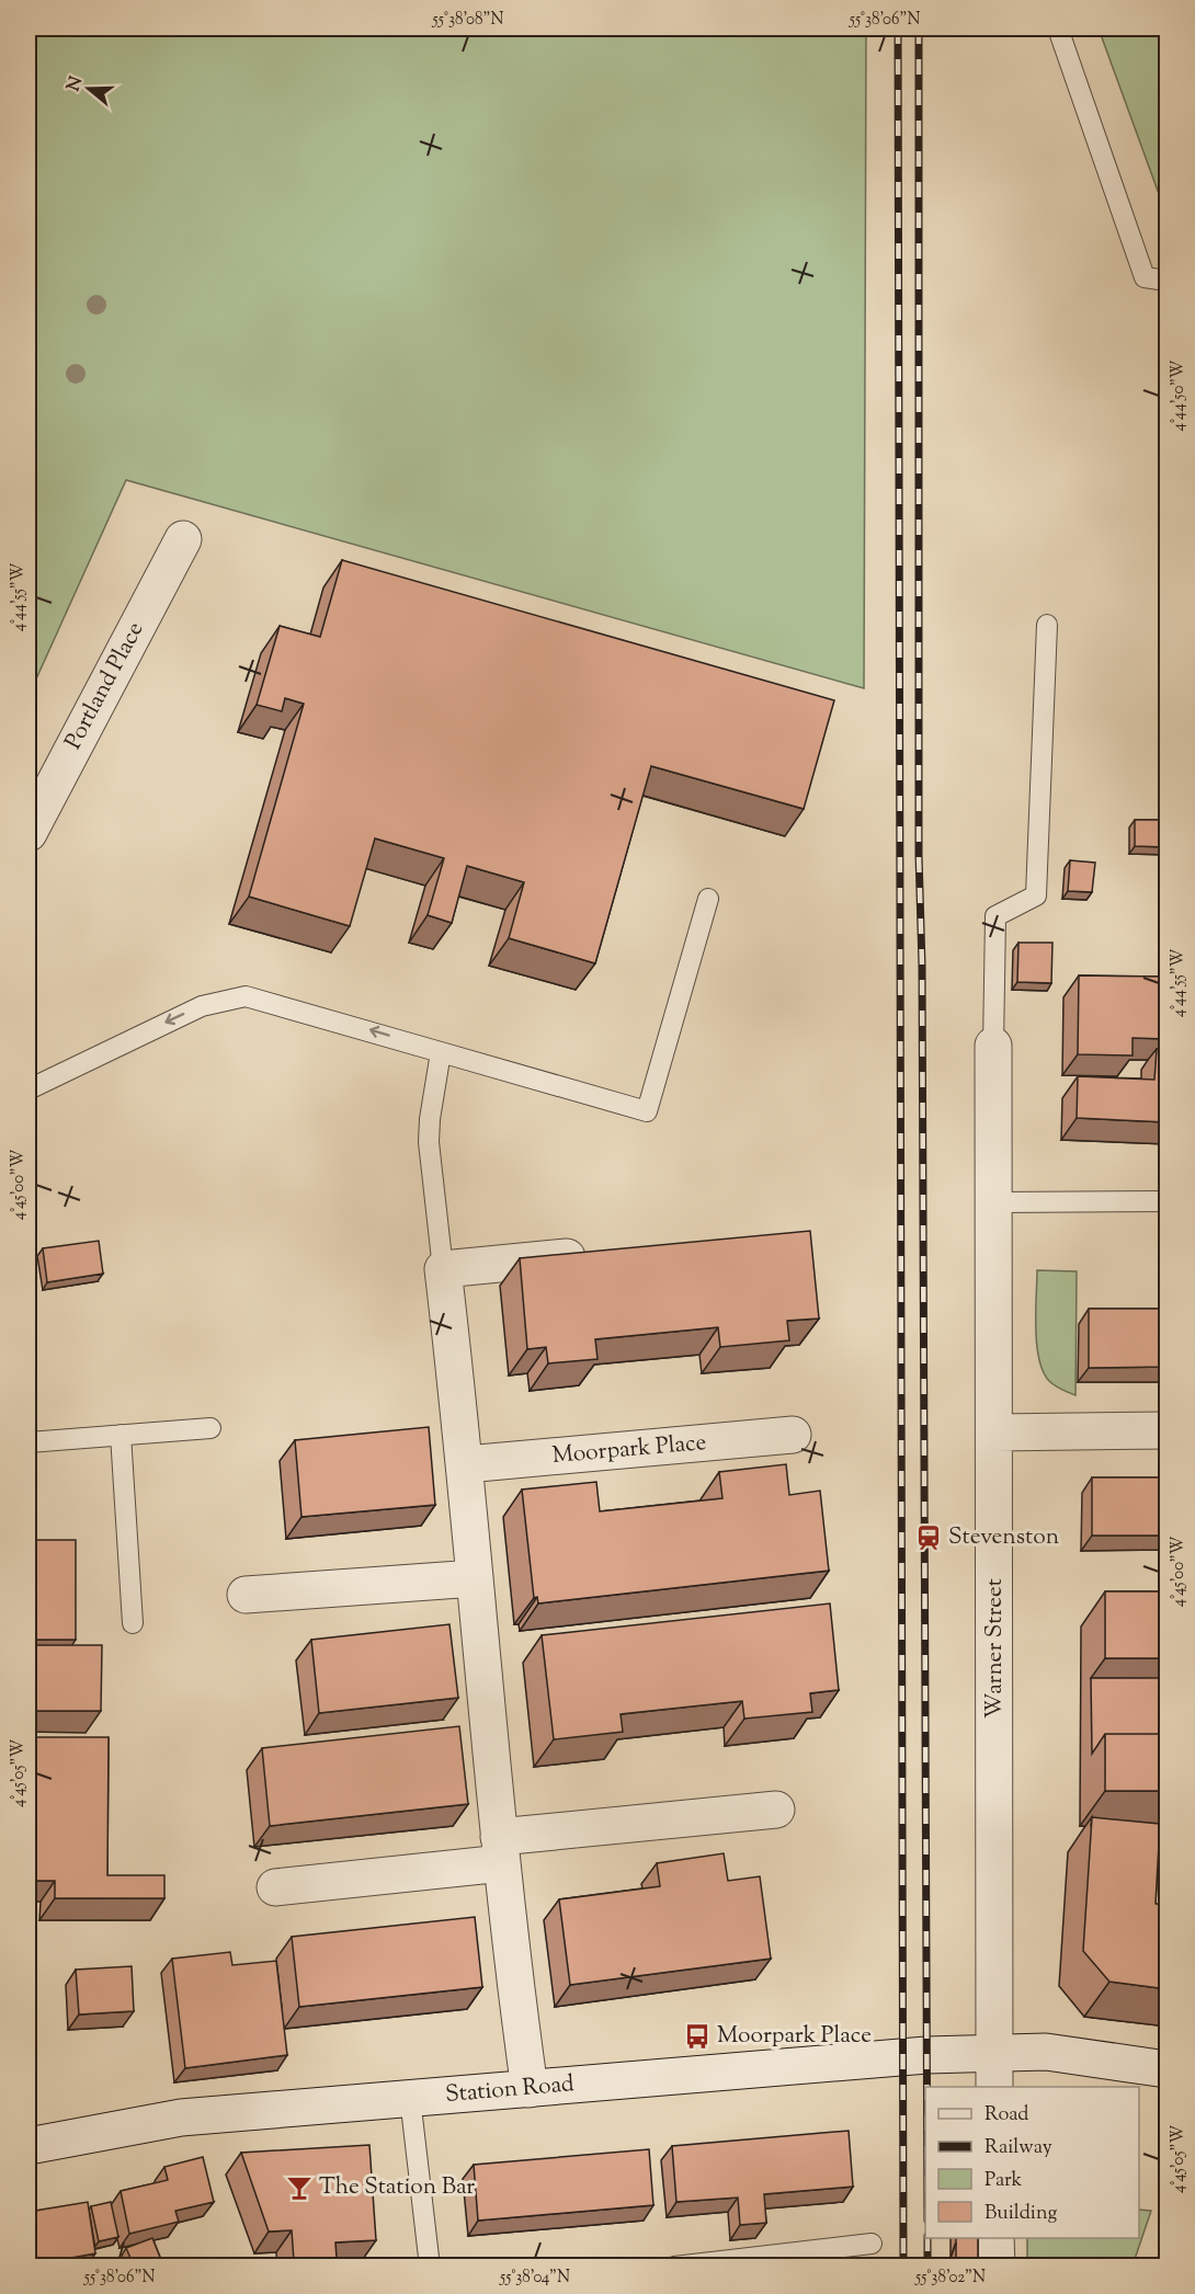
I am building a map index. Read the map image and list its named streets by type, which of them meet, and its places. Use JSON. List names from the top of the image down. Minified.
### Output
{"streets":{"street":["Portland Place","Moorpark Place","Warner Street","Station Road"]},"crossings":[["Warner Street","Station Road"]],"places":{"station":["Stevenston"],"bus stop":["Moorpark Place"],"bar":["The Station Bar"]},"legend":["Road","Railway","Park","Building"],"north":"left","coordinates":["55°38'08\"N","55°38'06\"N","4°44'50\"W","4°44'55\"W","4°45'00\"W","4°45'05\"W","55°38'04\"N","55°38'02\"N"]}
